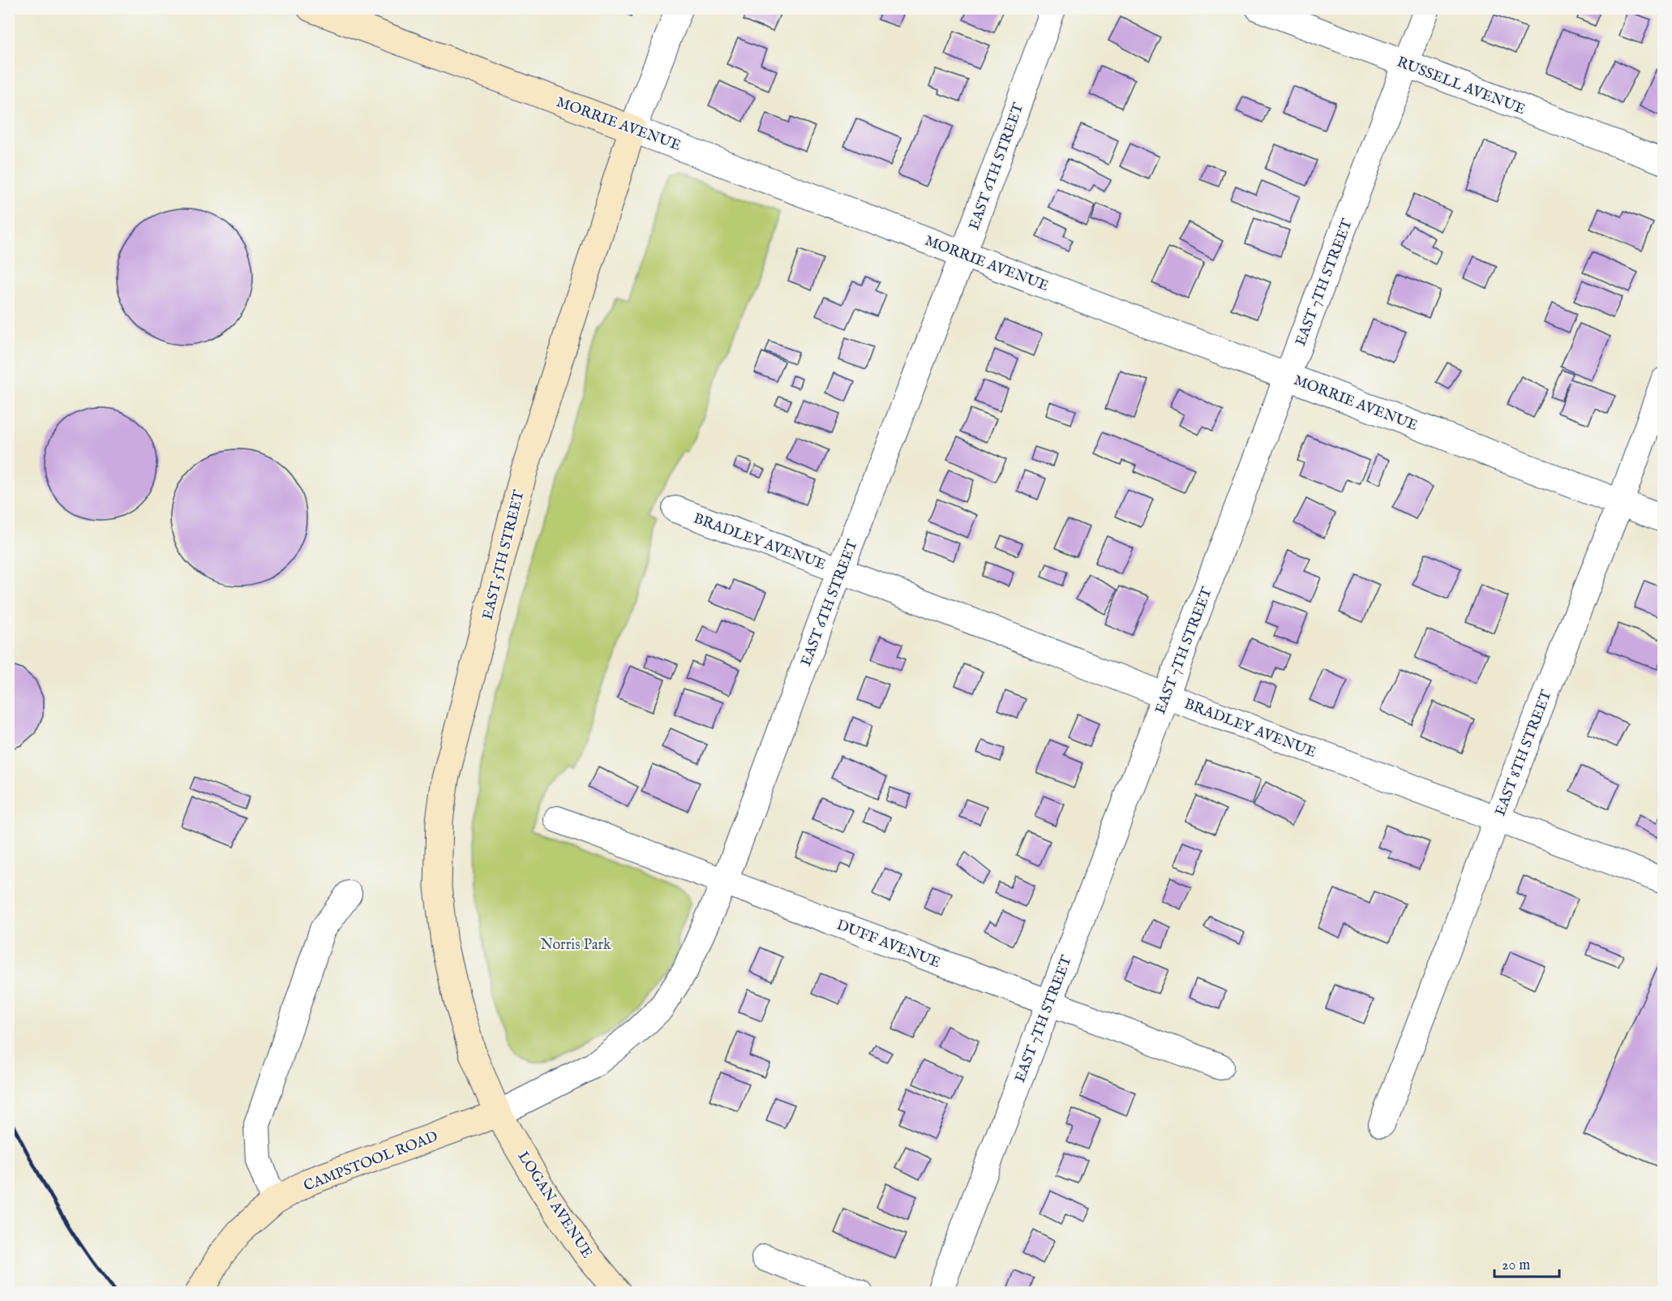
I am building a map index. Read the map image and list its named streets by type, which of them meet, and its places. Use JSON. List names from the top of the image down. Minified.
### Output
{"streets":{"main road":["MORRIE AVENUE","EAST 5TH STREET","CAMPSTOOL ROAD","LOGAN AVENUE"],"street":["RUSSELL AVENUE","EAST 6TH STREET","EAST 7TH STREET","BRADLEY AVENUE","EAST 8TH STREET","DUFF AVENUE"]},"crossings":[["RUSSELL AVENUE","EAST 7TH STREET"],["MORRIE AVENUE","EAST 6TH STREET"],["MORRIE AVENUE","EAST 7TH STREET"],["MORRIE AVENUE","EAST 5TH STREET"],["MORRIE AVENUE","EAST 8TH STREET"],["EAST 6TH STREET","BRADLEY AVENUE"],["EAST 6TH STREET","EAST 5TH STREET"],["EAST 6TH STREET","DUFF AVENUE"],["EAST 6TH STREET","CAMPSTOOL ROAD"],["EAST 6TH STREET","LOGAN AVENUE"],["EAST 7TH STREET","BRADLEY AVENUE"],["EAST 7TH STREET","DUFF AVENUE"],["BRADLEY AVENUE","EAST 8TH STREET"],["EAST 5TH STREET","CAMPSTOOL ROAD"],["EAST 5TH STREET","LOGAN AVENUE"],["CAMPSTOOL ROAD","LOGAN AVENUE"]],"parks":["Norris Park"],"scale_bar":"20 m"}
